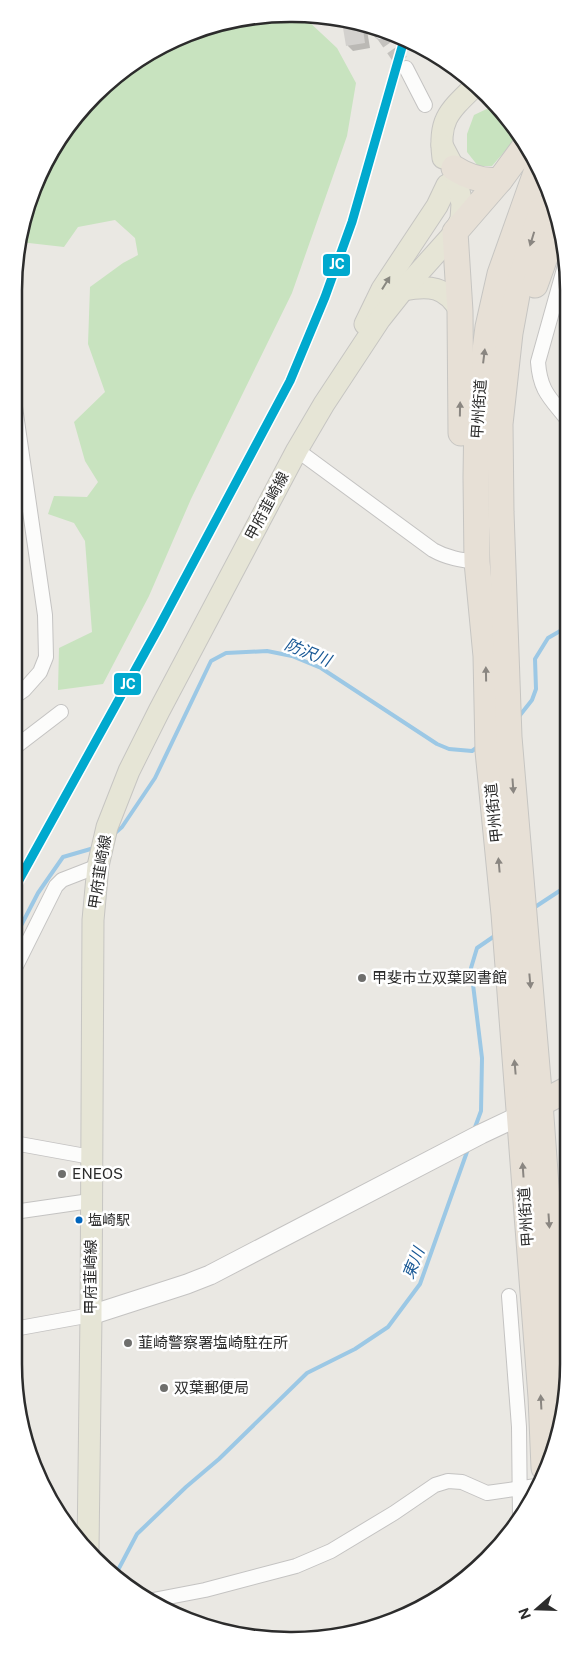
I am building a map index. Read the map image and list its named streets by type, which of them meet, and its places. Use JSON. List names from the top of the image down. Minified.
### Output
{"streets":{"highway":["甲州街道"],"main road":["甲府韮崎線"]},"water":["防沢川","東川"],"places":["甲斐市立双葉図書館","ENEOS","塩崎駅","韮崎警察署塩崎駐在所","双葉郵便局"],"lines":["transit line JC"],"north":"left"}
